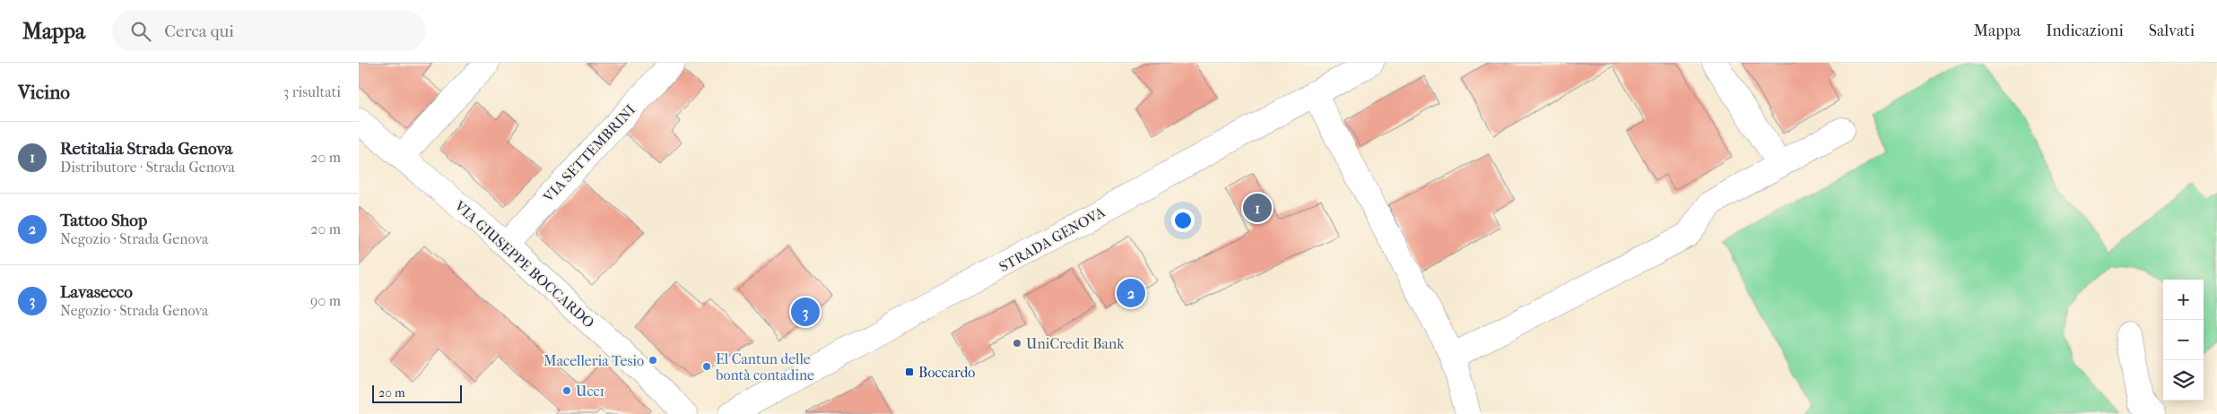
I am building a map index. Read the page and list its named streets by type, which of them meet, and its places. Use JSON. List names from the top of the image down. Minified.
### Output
{"streets":{"street":["VIA SETTEMBRINI","STRADA GENOVA","VIA GIUSEPPE BOCCARDO"]},"crossings":[["VIA SETTEMBRINI","VIA GIUSEPPE BOCCARDO"]],"places":{"other":["UniCredit Bank","Macelleria Tesio","El Cantun delle bontà contadine","Ucc1"],"transit":["Boccardo"]},"scale_bar":"20 m","page":{"header":"Mappa","search":"Cerca qui","nav":["Mappa","Indicazioni","Salvati"],"heading":["Vicino","3 risultati"],"list":[{"mark":"1","name":"Retitalia Strada Genova","note":"Distributore · Strada Genova","value":"20 m"},{"mark":"2","name":"Tattoo Shop","note":"Negozio · Strada Genova","value":"20 m"},{"mark":"3","name":"Lavasecco","note":"Negozio · Strada Genova","value":"90 m"}],"pins":["1","2","3"],"map_buttons":["+","−"],"scale":"20 m"}}
